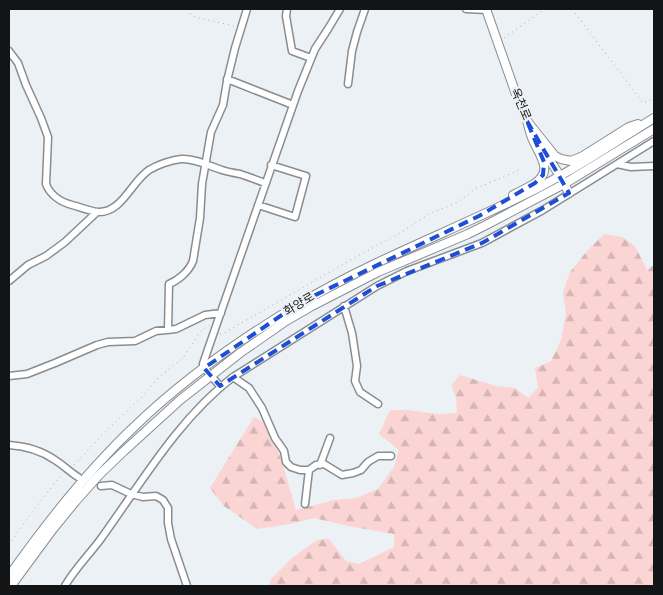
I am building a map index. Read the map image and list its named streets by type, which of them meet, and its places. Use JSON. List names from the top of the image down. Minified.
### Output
{"streets":{"main road":["옥천로","화양로"]},"crossings":[["옥천로","화양로"]]}
